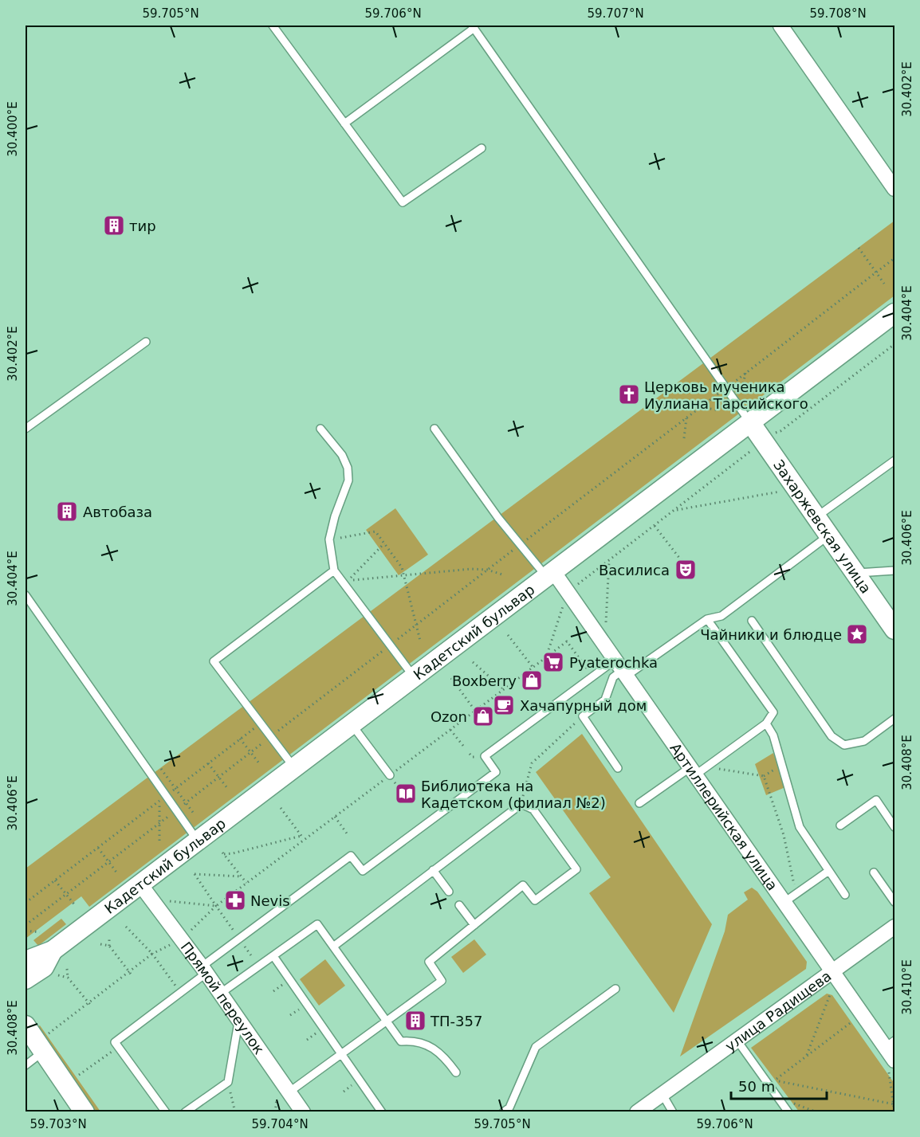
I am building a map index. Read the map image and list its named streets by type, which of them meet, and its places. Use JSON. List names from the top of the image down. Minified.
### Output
{"streets":{"street":["Захаржевская улица","Кадетский бульвар","Артиллерийская улица","Прямой переулок","улица Радищева"]},"crossings":[["Захаржевская улица","Кадетский бульвар"],["Кадетский бульвар","Артиллерийская улица"],["Кадетский бульвар","Прямой переулок"],["Артиллерийская улица","улица Радищева"]],"places":{"building":["тир","Автобаза","ТП-357"],"church":["Церковь мученика Иулиана Тарсийского"],"theatre":["Василиса"],"place":["Чайники и блюдце"],"supermarket":["Pyaterochka"],"shop":["Boxberry","Ozon"],"cafe":["Хачапурный дом"],"library":["Библиотека на Кадетском (филиал №2)"],"pharmacy":["Nevis"]},"scale_bar":"50 m","coordinates":["59.705°N","59.706°N","59.707°N","59.708°N","30.402°E","30.400°E","30.404°E","30.406°E","30.408°E","30.410°E","59.703°N","59.704°N"]}
